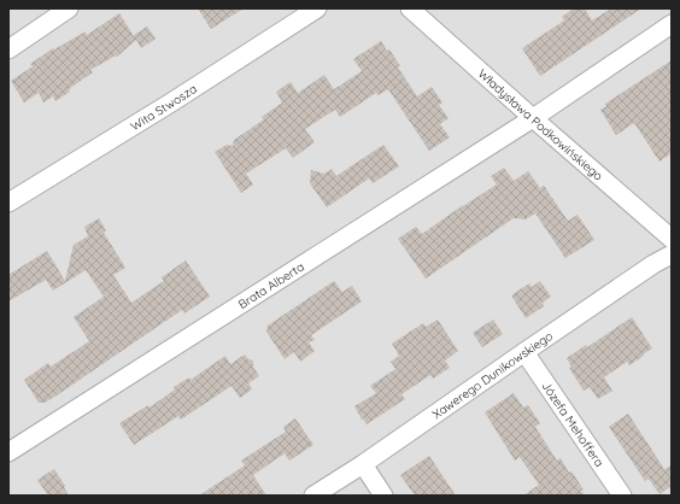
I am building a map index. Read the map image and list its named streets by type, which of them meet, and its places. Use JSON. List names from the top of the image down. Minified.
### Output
{"streets":{"street":["Wita Stwosza","Władysława Podkowińskiego","Brata Alberta","Xawerego Dunikowskiego","Józefa Mehoffera"]},"crossings":[["Władysława Podkowińskiego","Brata Alberta"],["Xawerego Dunikowskiego","Józefa Mehoffera"]]}
